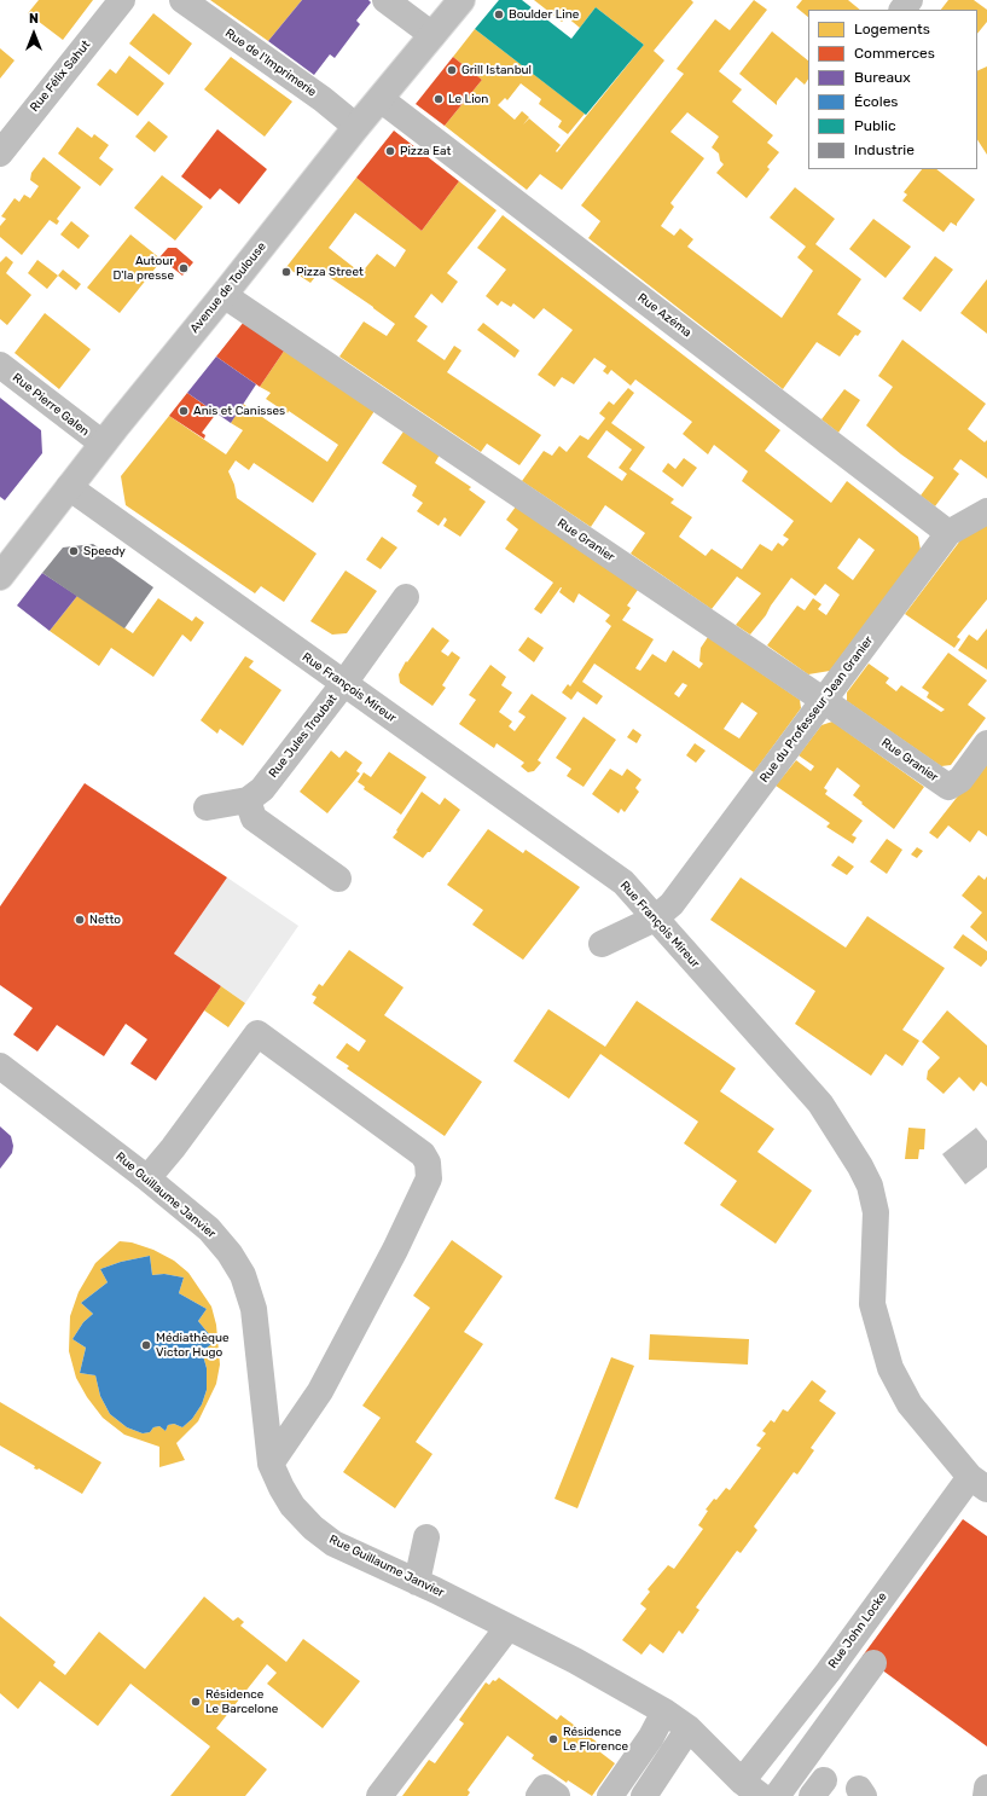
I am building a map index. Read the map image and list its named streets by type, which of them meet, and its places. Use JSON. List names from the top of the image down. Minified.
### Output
{"streets":{"street":["Rue de l'Imprimerie","Rue Félix Sahut","Avenue de Toulouse","Rue Azéma","Rue Pierre Galen","Rue Granier","Rue François Mireur","Rue du Professeur Jean Granier","Rue Jules Troubat","Rue Guillaume Janvier","Rue John Locke"]},"crossings":[["Rue de l'Imprimerie","Avenue de Toulouse"],["Avenue de Toulouse","Rue Azéma"],["Avenue de Toulouse","Rue Pierre Galen"],["Avenue de Toulouse","Rue Granier"],["Avenue de Toulouse","Rue François Mireur"],["Rue Azéma","Rue du Professeur Jean Granier"],["Rue Granier","Rue du Professeur Jean Granier"],["Rue François Mireur","Rue du Professeur Jean Granier"],["Rue François Mireur","Rue Jules Troubat"],["Rue François Mireur","Rue John Locke"],["Rue Guillaume Janvier","Rue John Locke"]],"places":["Boulder Line","Grill Istanbul","Le Lion","Pizza Eat","Autour D'la presse","Pizza Street","Anis et Canisses","Speedy","Netto","Médiathèque Victor Hugo","Résidence Le Barcelone","Résidence Le Florence"],"legend":["Logements","Commerces","Bureaux","Écoles","Public","Industrie"],"north":"top"}
